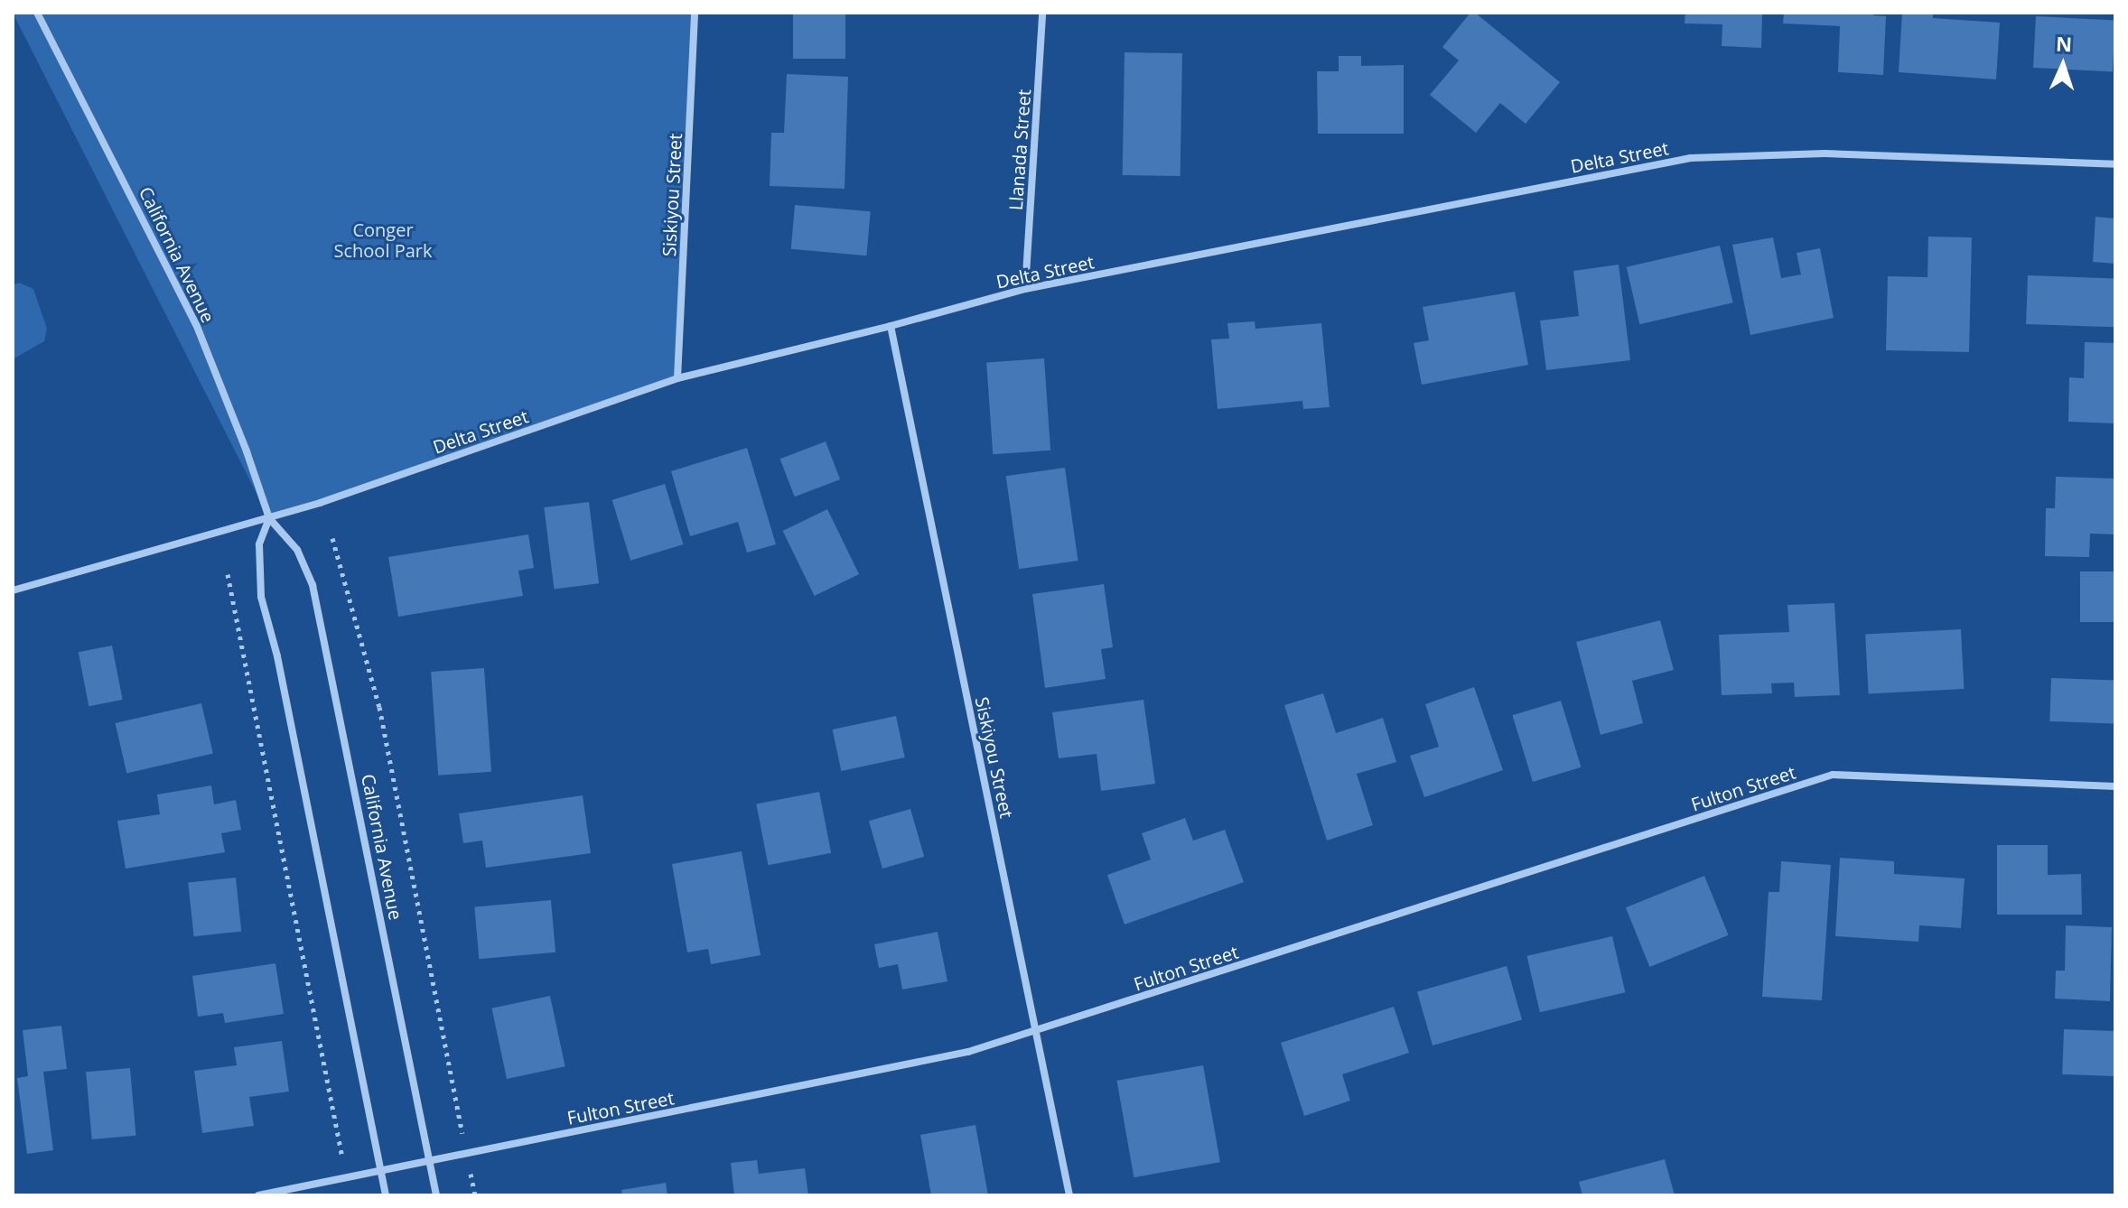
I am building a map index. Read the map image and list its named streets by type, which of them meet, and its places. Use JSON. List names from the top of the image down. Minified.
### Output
{"streets":{"street":["Llanada Street","Delta Street","Siskiyou Street","California Avenue","Fulton Street"]},"crossings":[["Llanada Street","Delta Street"],["Delta Street","Siskiyou Street"],["Delta Street","California Avenue"],["Siskiyou Street","Fulton Street"],["California Avenue","Fulton Street"]],"parks":["Conger School Park"],"north":"top"}
